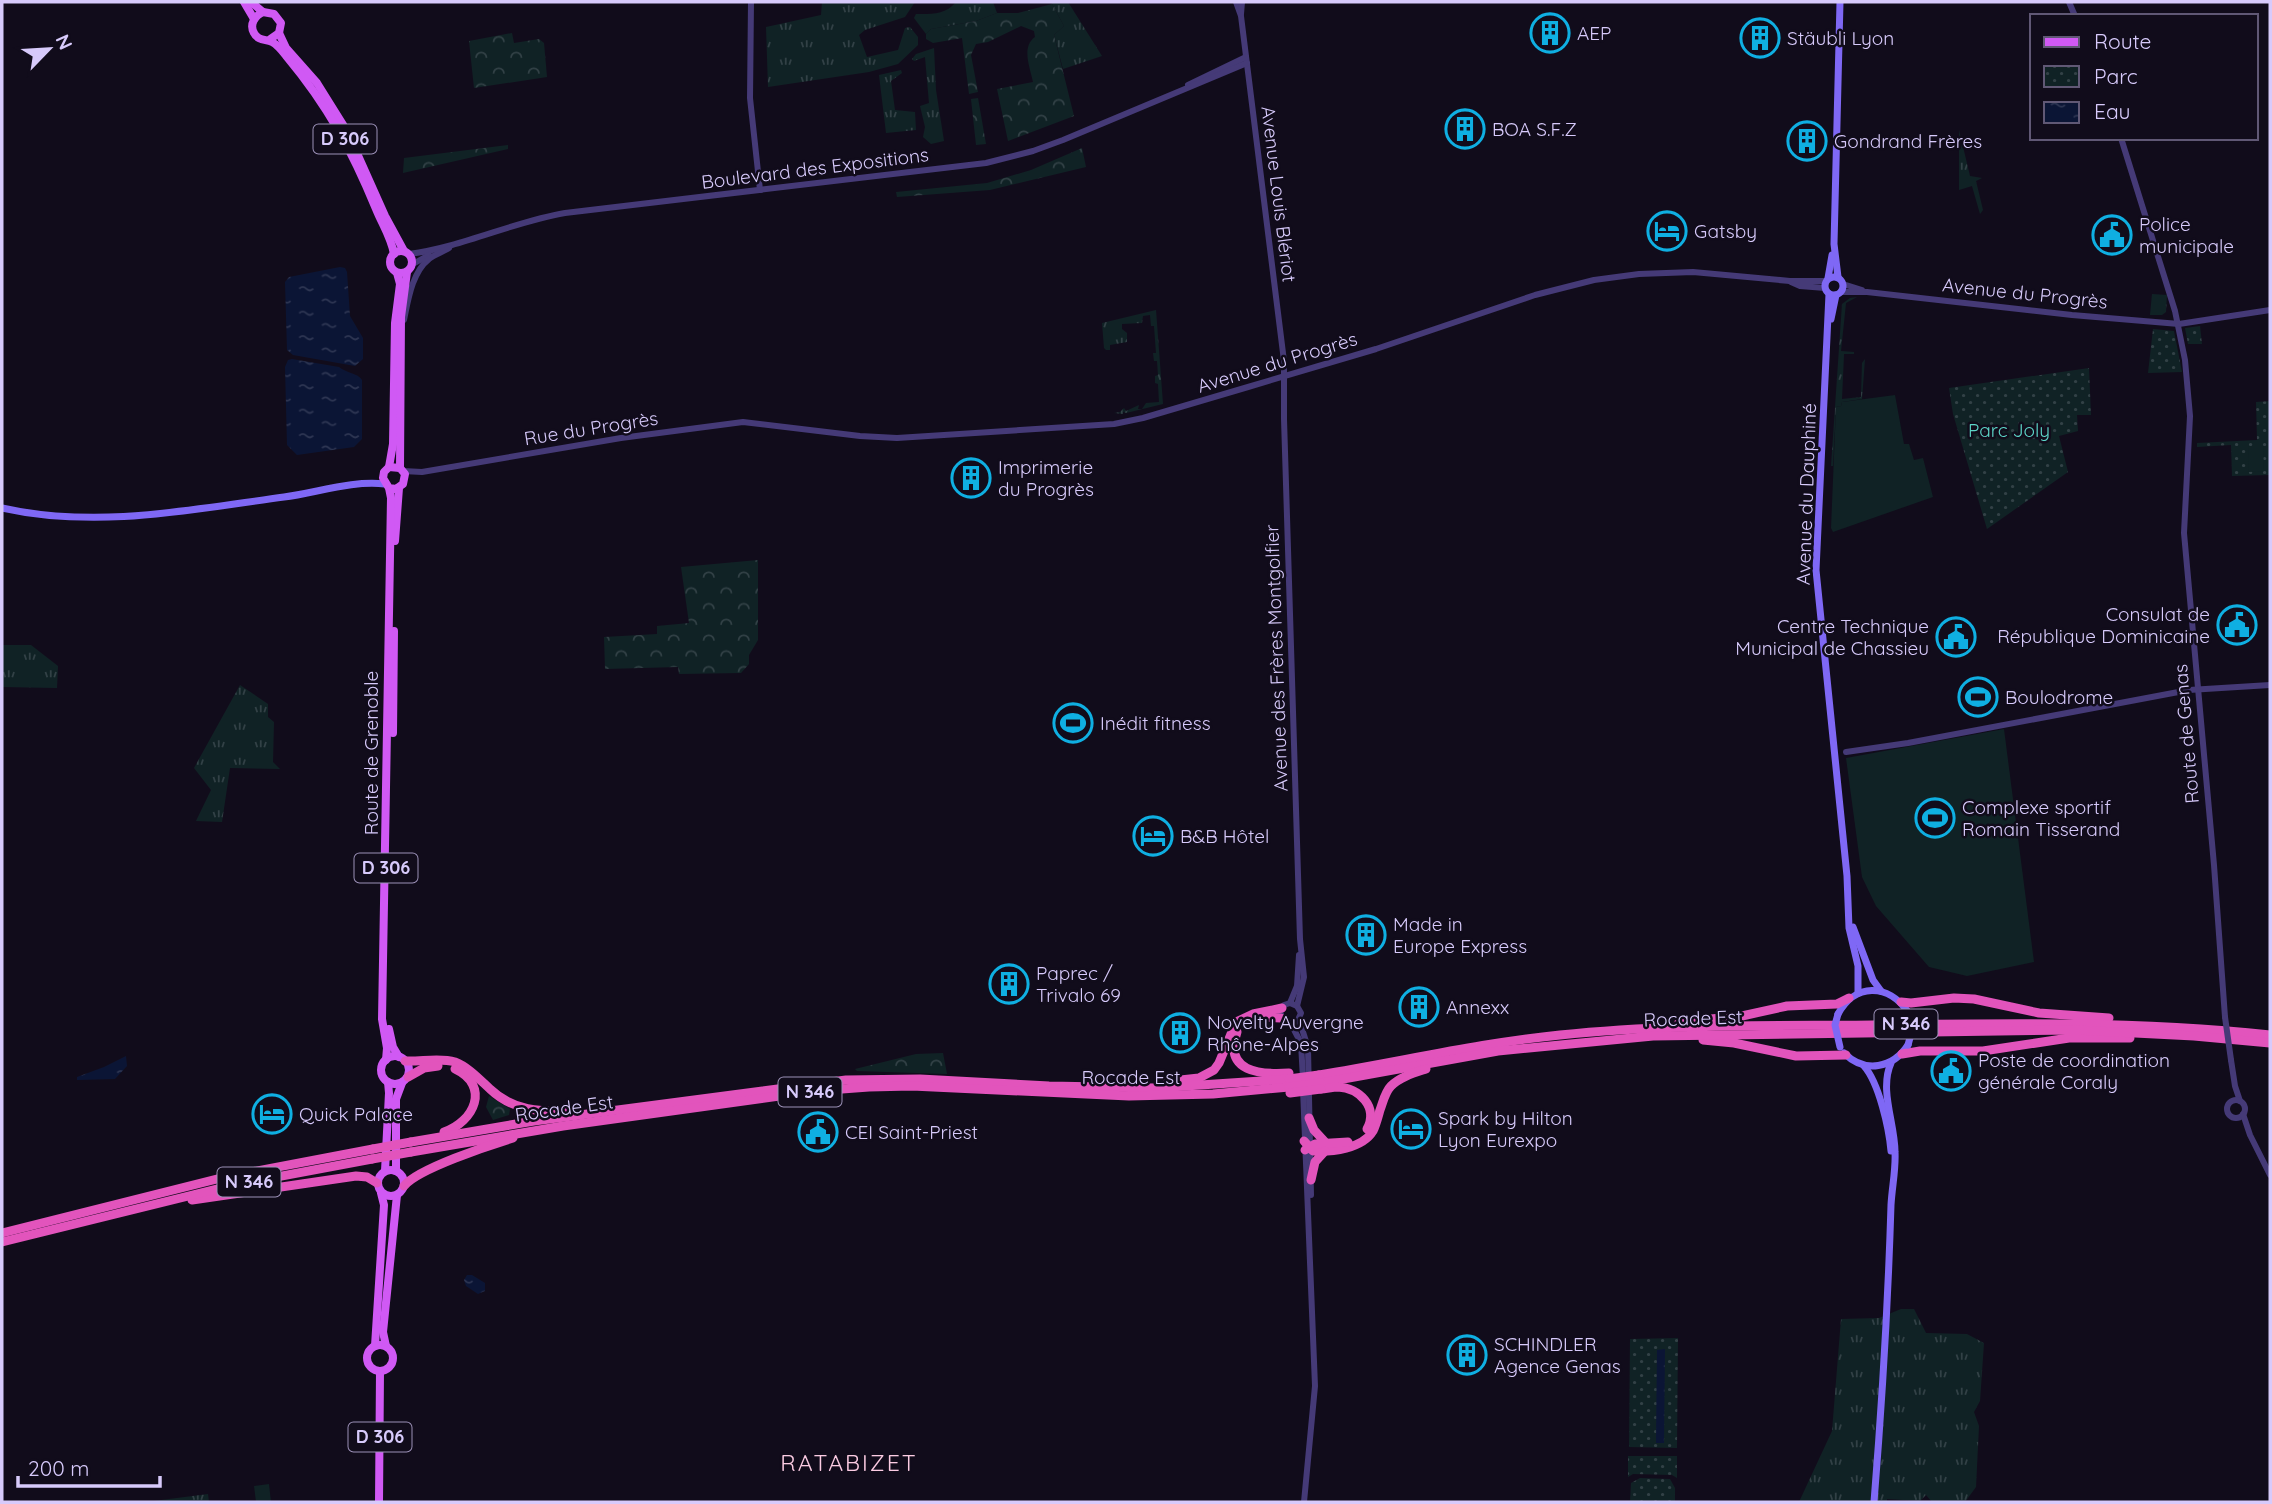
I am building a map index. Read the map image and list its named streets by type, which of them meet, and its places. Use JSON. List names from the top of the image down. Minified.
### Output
{"streets":{"highway":["Rocade Est","N 346"],"main road":["D 306","Avenue du Dauphiné","Route de Grenoble"],"street":["Boulevard des Expositions","Avenue Louis Blériot","Avenue du Progrès","Rue du Progrès","Avenue des Frères Montgolfier","Route de Genas"]},"crossings":[["D 306","Boulevard des Expositions"],["Boulevard des Expositions","Avenue Louis Blériot"],["Avenue Louis Blériot","Avenue du Progrès"],["Avenue Louis Blériot","Avenue des Frères Montgolfier"],["Avenue du Progrès","Rue du Progrès"],["Avenue du Progrès","Avenue du Dauphiné"],["Avenue du Progrès","Avenue des Frères Montgolfier"],["Avenue du Progrès","Route de Genas"],["Rue du Progrès","Route de Grenoble"]],"districts":["RATABIZET"],"parks":["Parc Joly"],"places":{"building":["AEP","Stäubli Lyon","BOA S.F.Z","Gondrand Frères","Imprimerie du Progrès","Made in Europe Express","Paprec / Trivalo 69","Annexx","Novelty Auvergne Rhône-Alpes","SCHINDLER Agence Genas"],"hotel":["Gatsby","B&B Hôtel","Quick Palace","Spark by Hilton Lyon Eurexpo"],"public building":["Police municipale","Consulat de République Dominicaine","Centre Technique Municipal de Chassieu","Poste de coordination générale Coraly","CEI Saint-Priest"],"sports":["Boulodrome","Inédit fitness","Complexe sportif Romain Tisserand"]},"legend":["Route","Parc","Eau"],"scale_bar":"200 m","north":"top right"}
